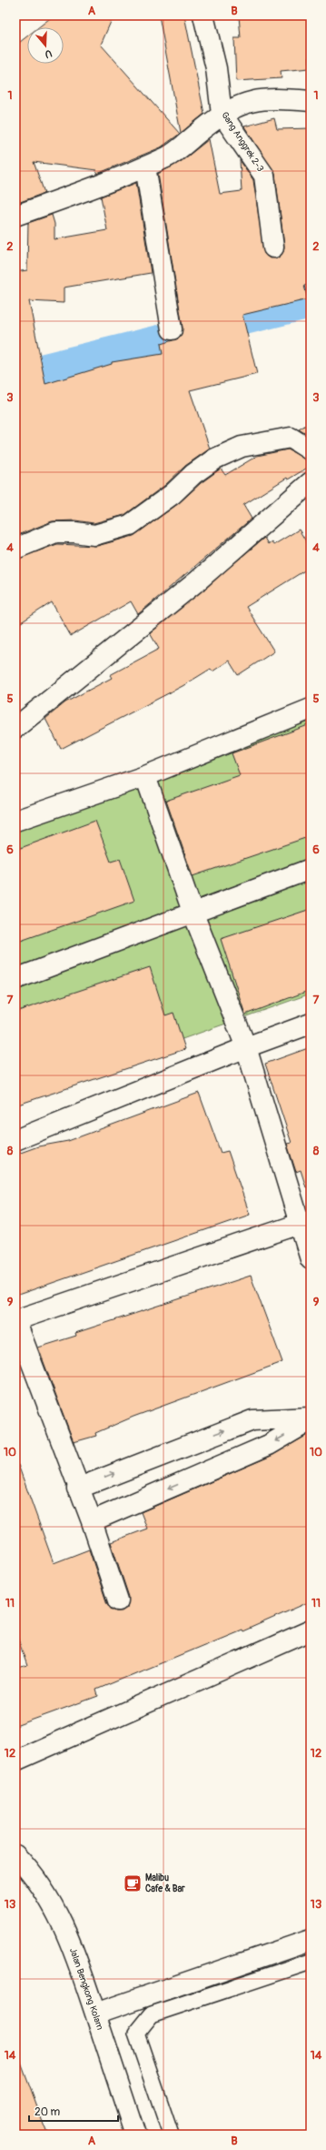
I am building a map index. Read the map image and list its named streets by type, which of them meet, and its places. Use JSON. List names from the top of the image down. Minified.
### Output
{"streets":{"street":["Gang Anggrek 2-3","Jalan Bengkong Kolam"]},"places":{"cafe":["Malibu Cafe & Bar"]},"scale_bar":"20 m","north":"bottom","grid":{"columns":["A","B"],"rows":["1","2","3","4","5","6","7","8","9","10","11","12","13","14"]}}
